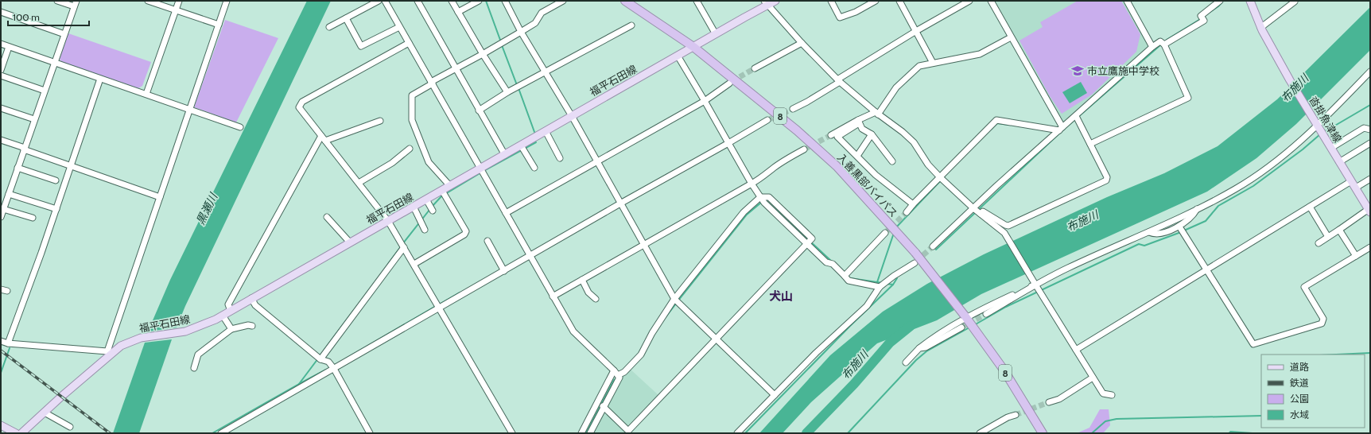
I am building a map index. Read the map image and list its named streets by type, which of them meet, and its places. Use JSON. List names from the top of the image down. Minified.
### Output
{"streets":{"highway":["8","入善黒部バイパス"],"main road":["福平石田線","沓掛魚津線"]},"crossings":[["福平石田線","入善黒部バイパス"]],"districts":["犬山"],"water":["布施川","黒瀬川"],"places":{"school or university":["市立鷹施中学校"]},"legend":["道路","鉄道","公園","水域"],"scale_bar":"100 m"}
